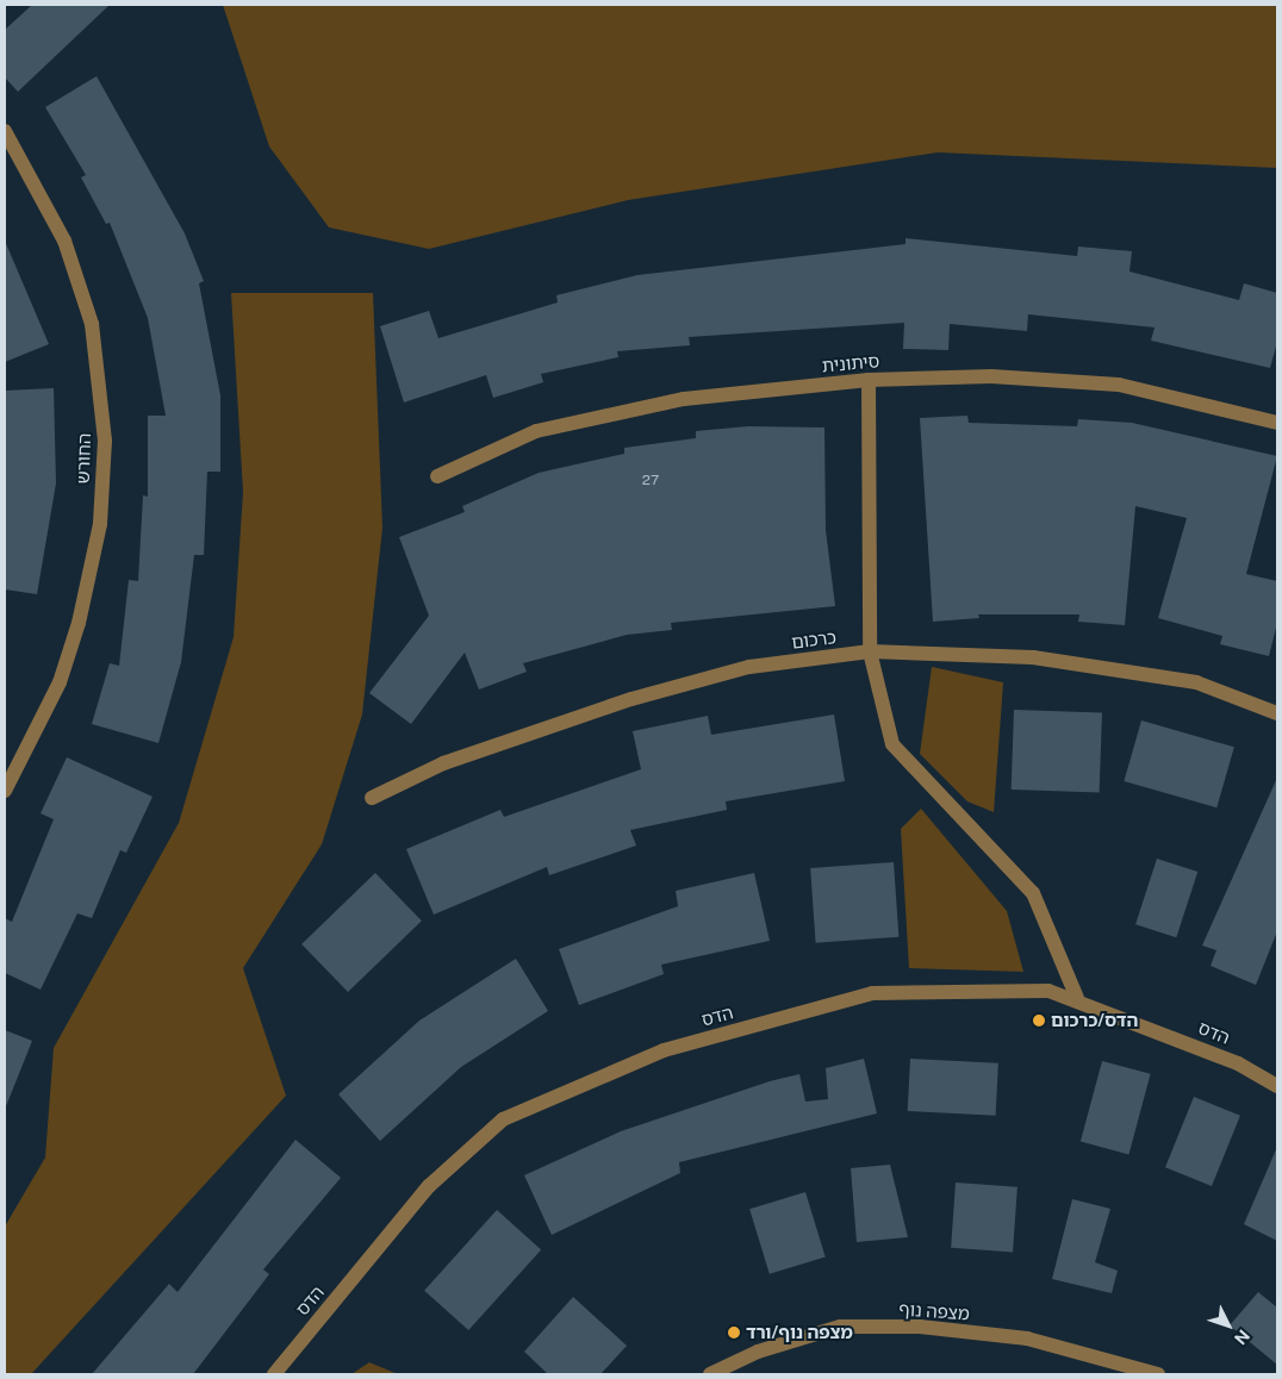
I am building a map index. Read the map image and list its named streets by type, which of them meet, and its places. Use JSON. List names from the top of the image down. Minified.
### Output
{"streets":{"street":["סיתונית","החורש","כרכום","הדס","מצפה נוף"]},"places":["הדס/כרכום","מצפה נוף/ורד"],"house_numbers":["27"],"north":"bottom right"}
